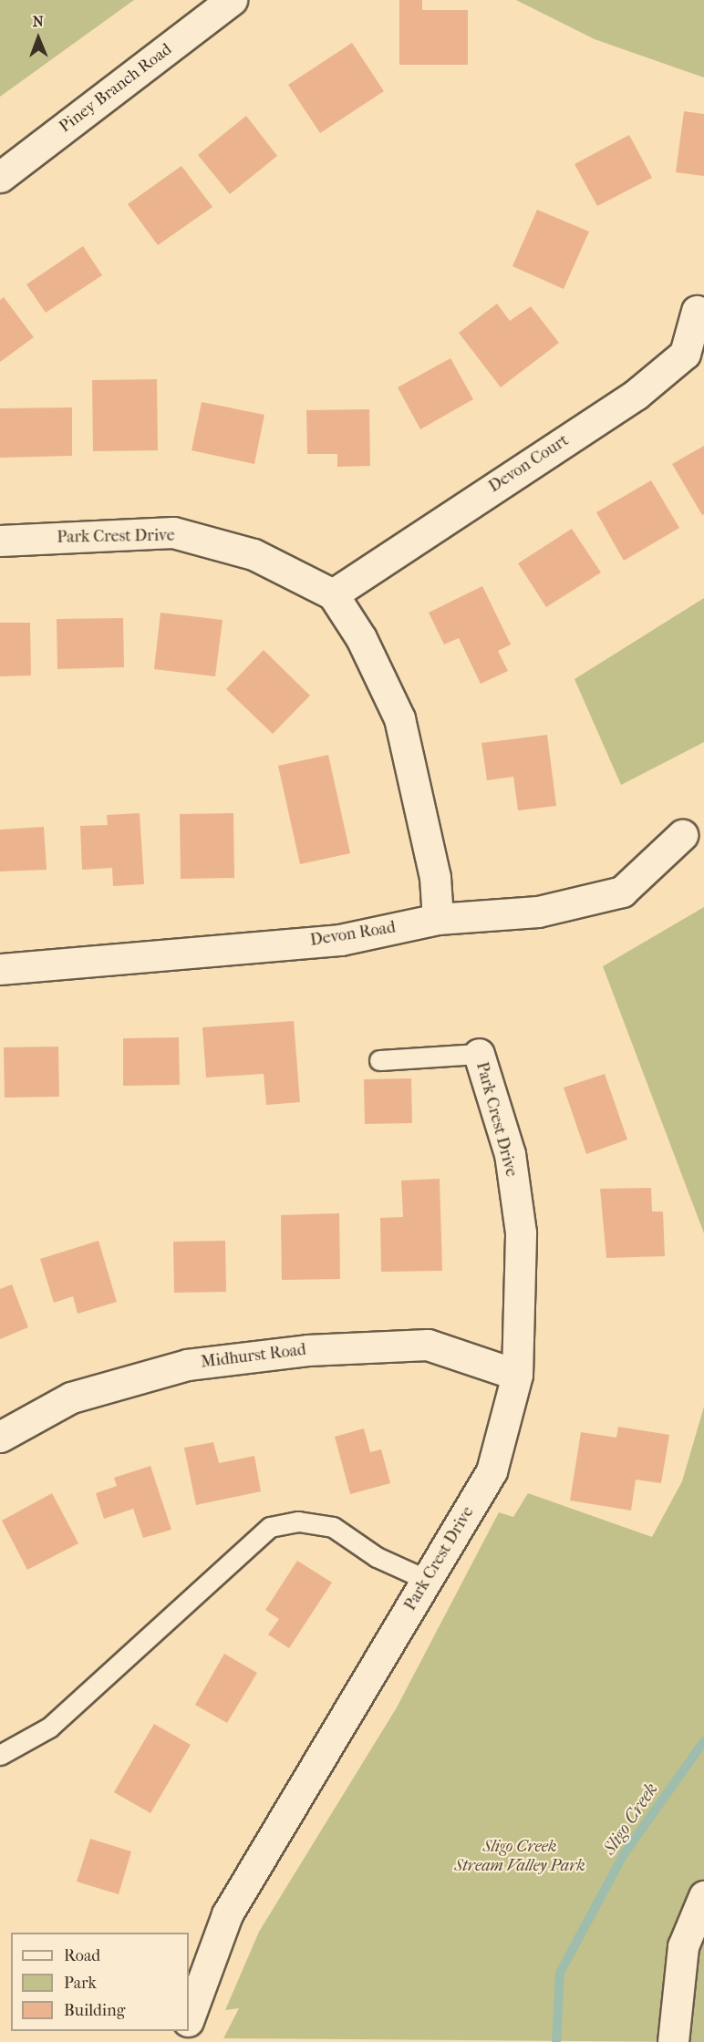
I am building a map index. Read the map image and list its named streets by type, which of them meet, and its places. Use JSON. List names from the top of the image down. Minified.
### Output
{"streets":{"street":["Piney Branch Road","Devon Court","Park Crest Drive","Devon Road","Midhurst Road"]},"crossings":[["Devon Court","Park Crest Drive"],["Park Crest Drive","Midhurst Road"]],"water":["Sligo Creek"],"parks":["Sligo Creek Stream Valley Park"],"legend":["Road","Park","Building"],"north":"top"}
